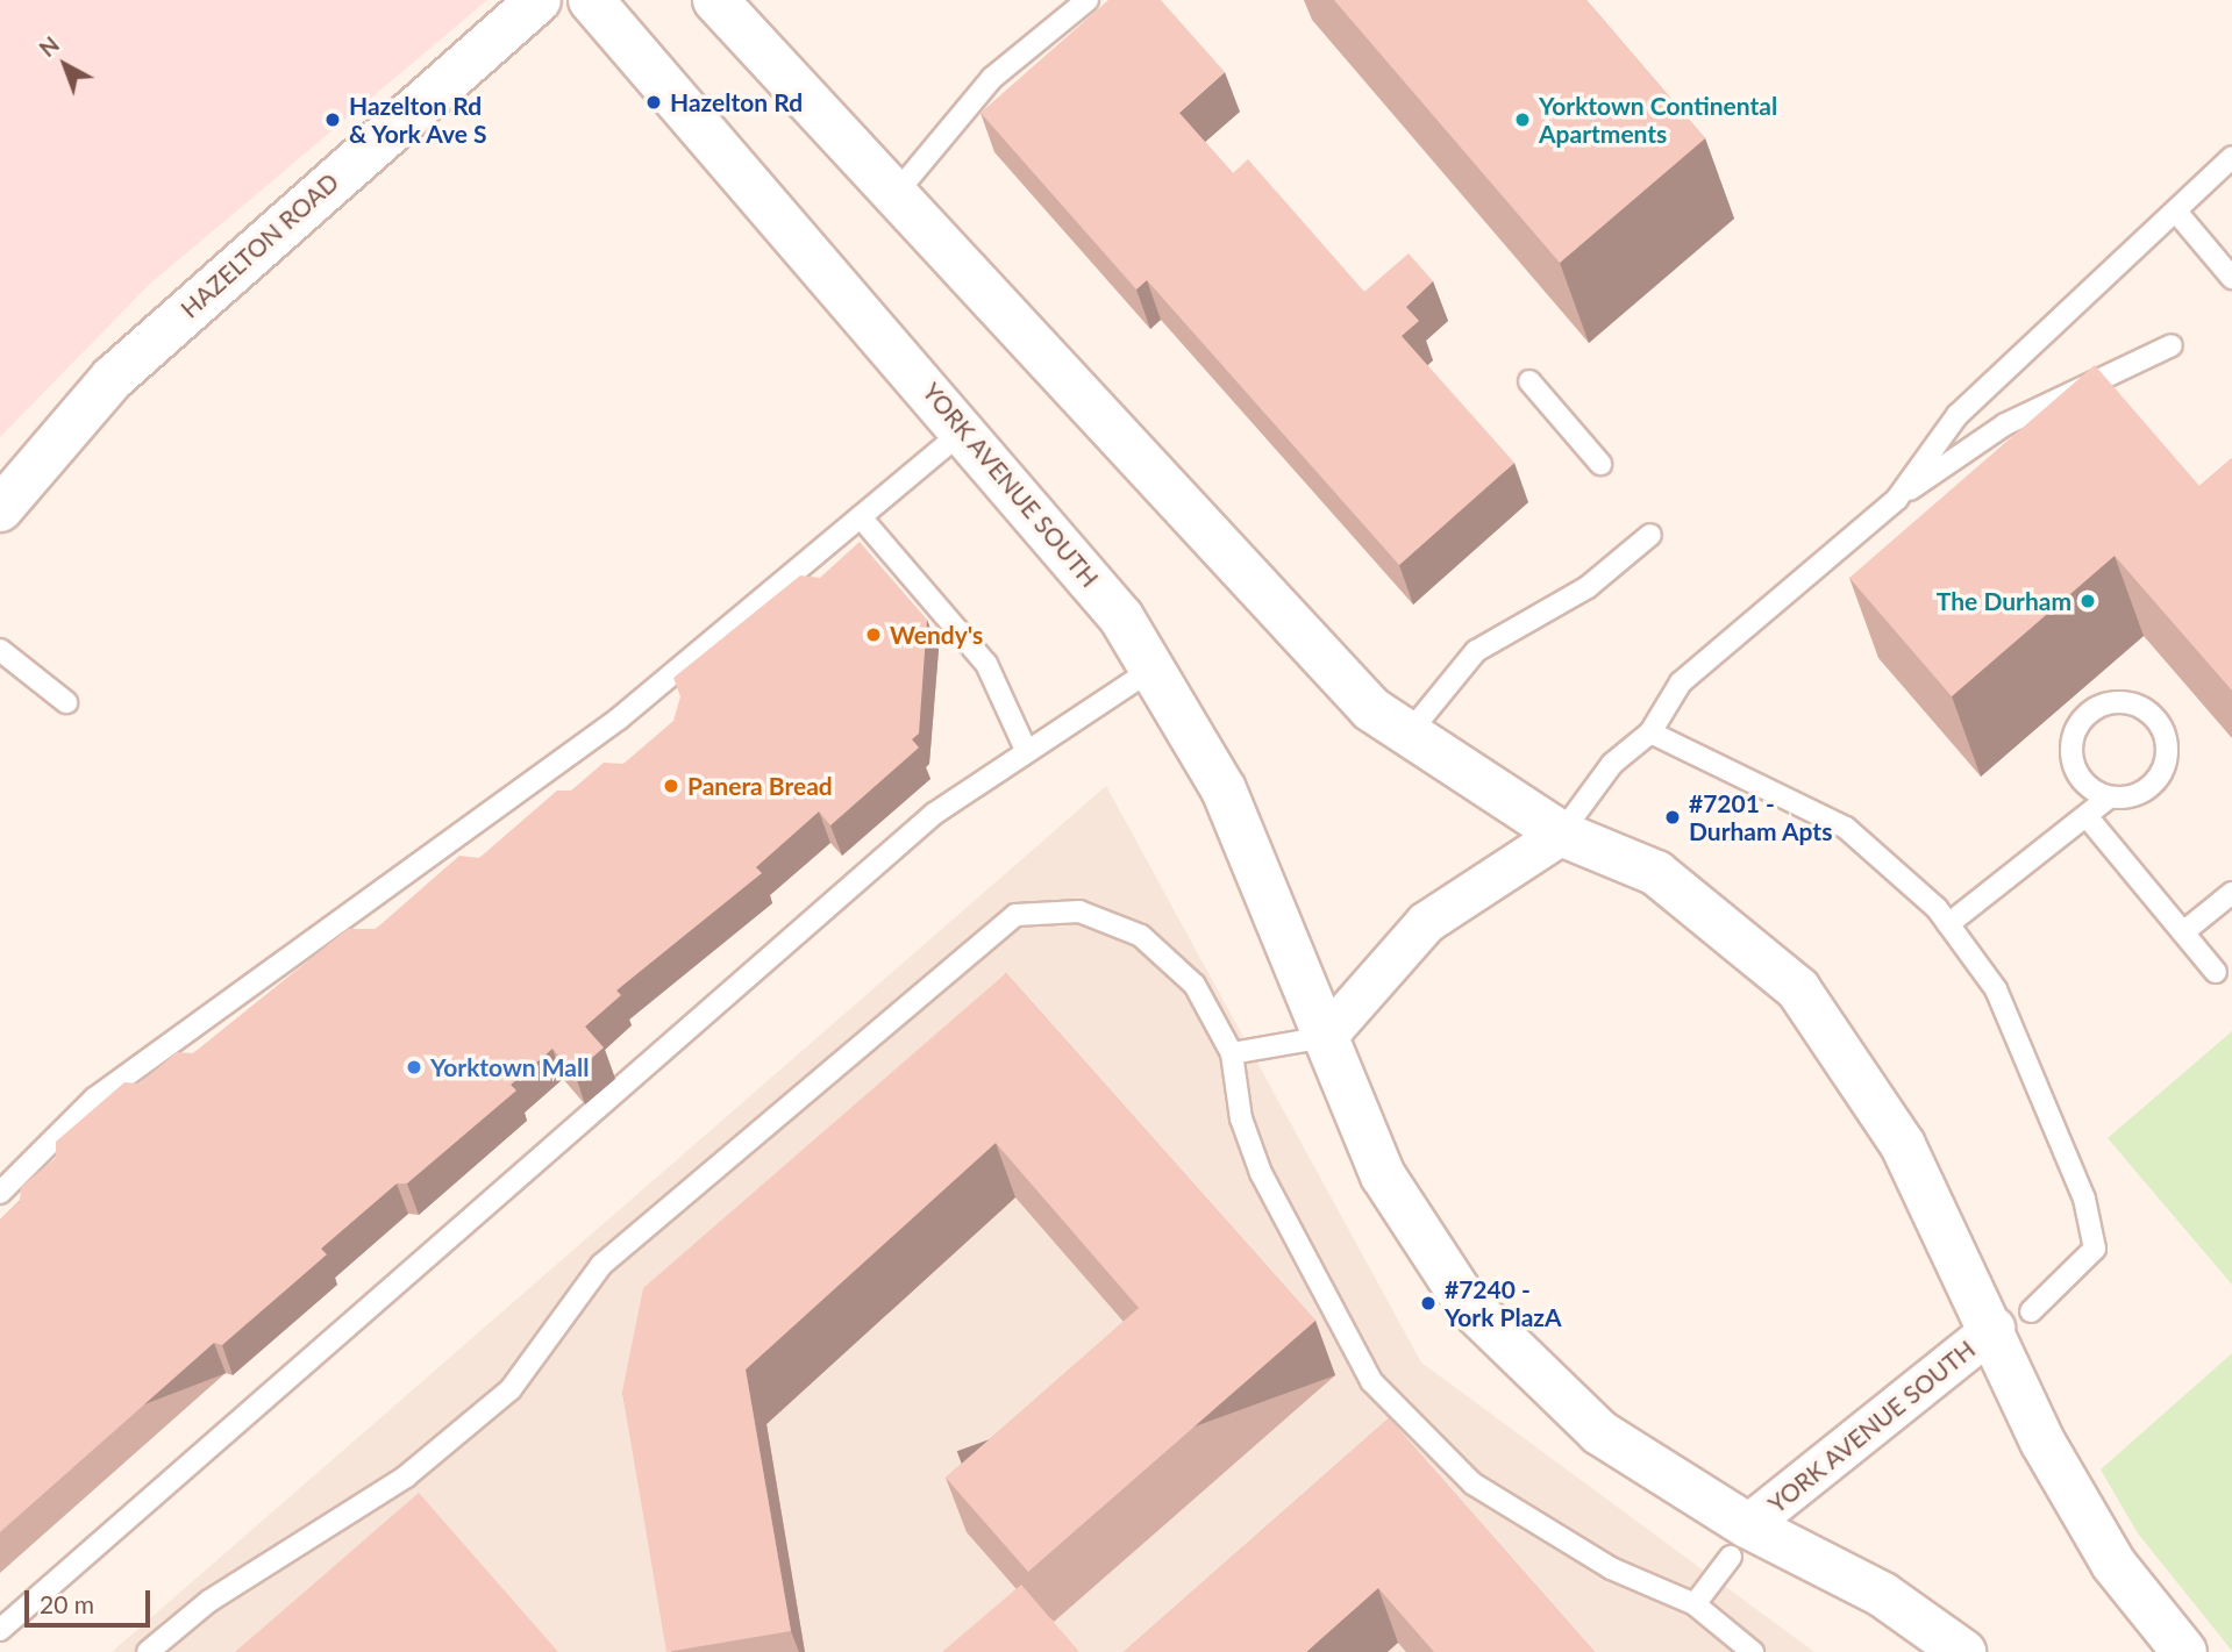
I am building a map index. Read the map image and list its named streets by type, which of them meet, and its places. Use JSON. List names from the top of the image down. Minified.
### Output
{"streets":{"street":["HAZELTON ROAD","YORK AVENUE SOUTH"]},"places":["Hazelton Rd","Hazelton Rd & York Ave S","Yorktown Continental Apartments","The Durham","Wendy's","Panera Bread","#7201 - Durham Apts","Yorktown Mall","#7240 - York PlazA"],"scale_bar":"20 m","north":"top left"}
